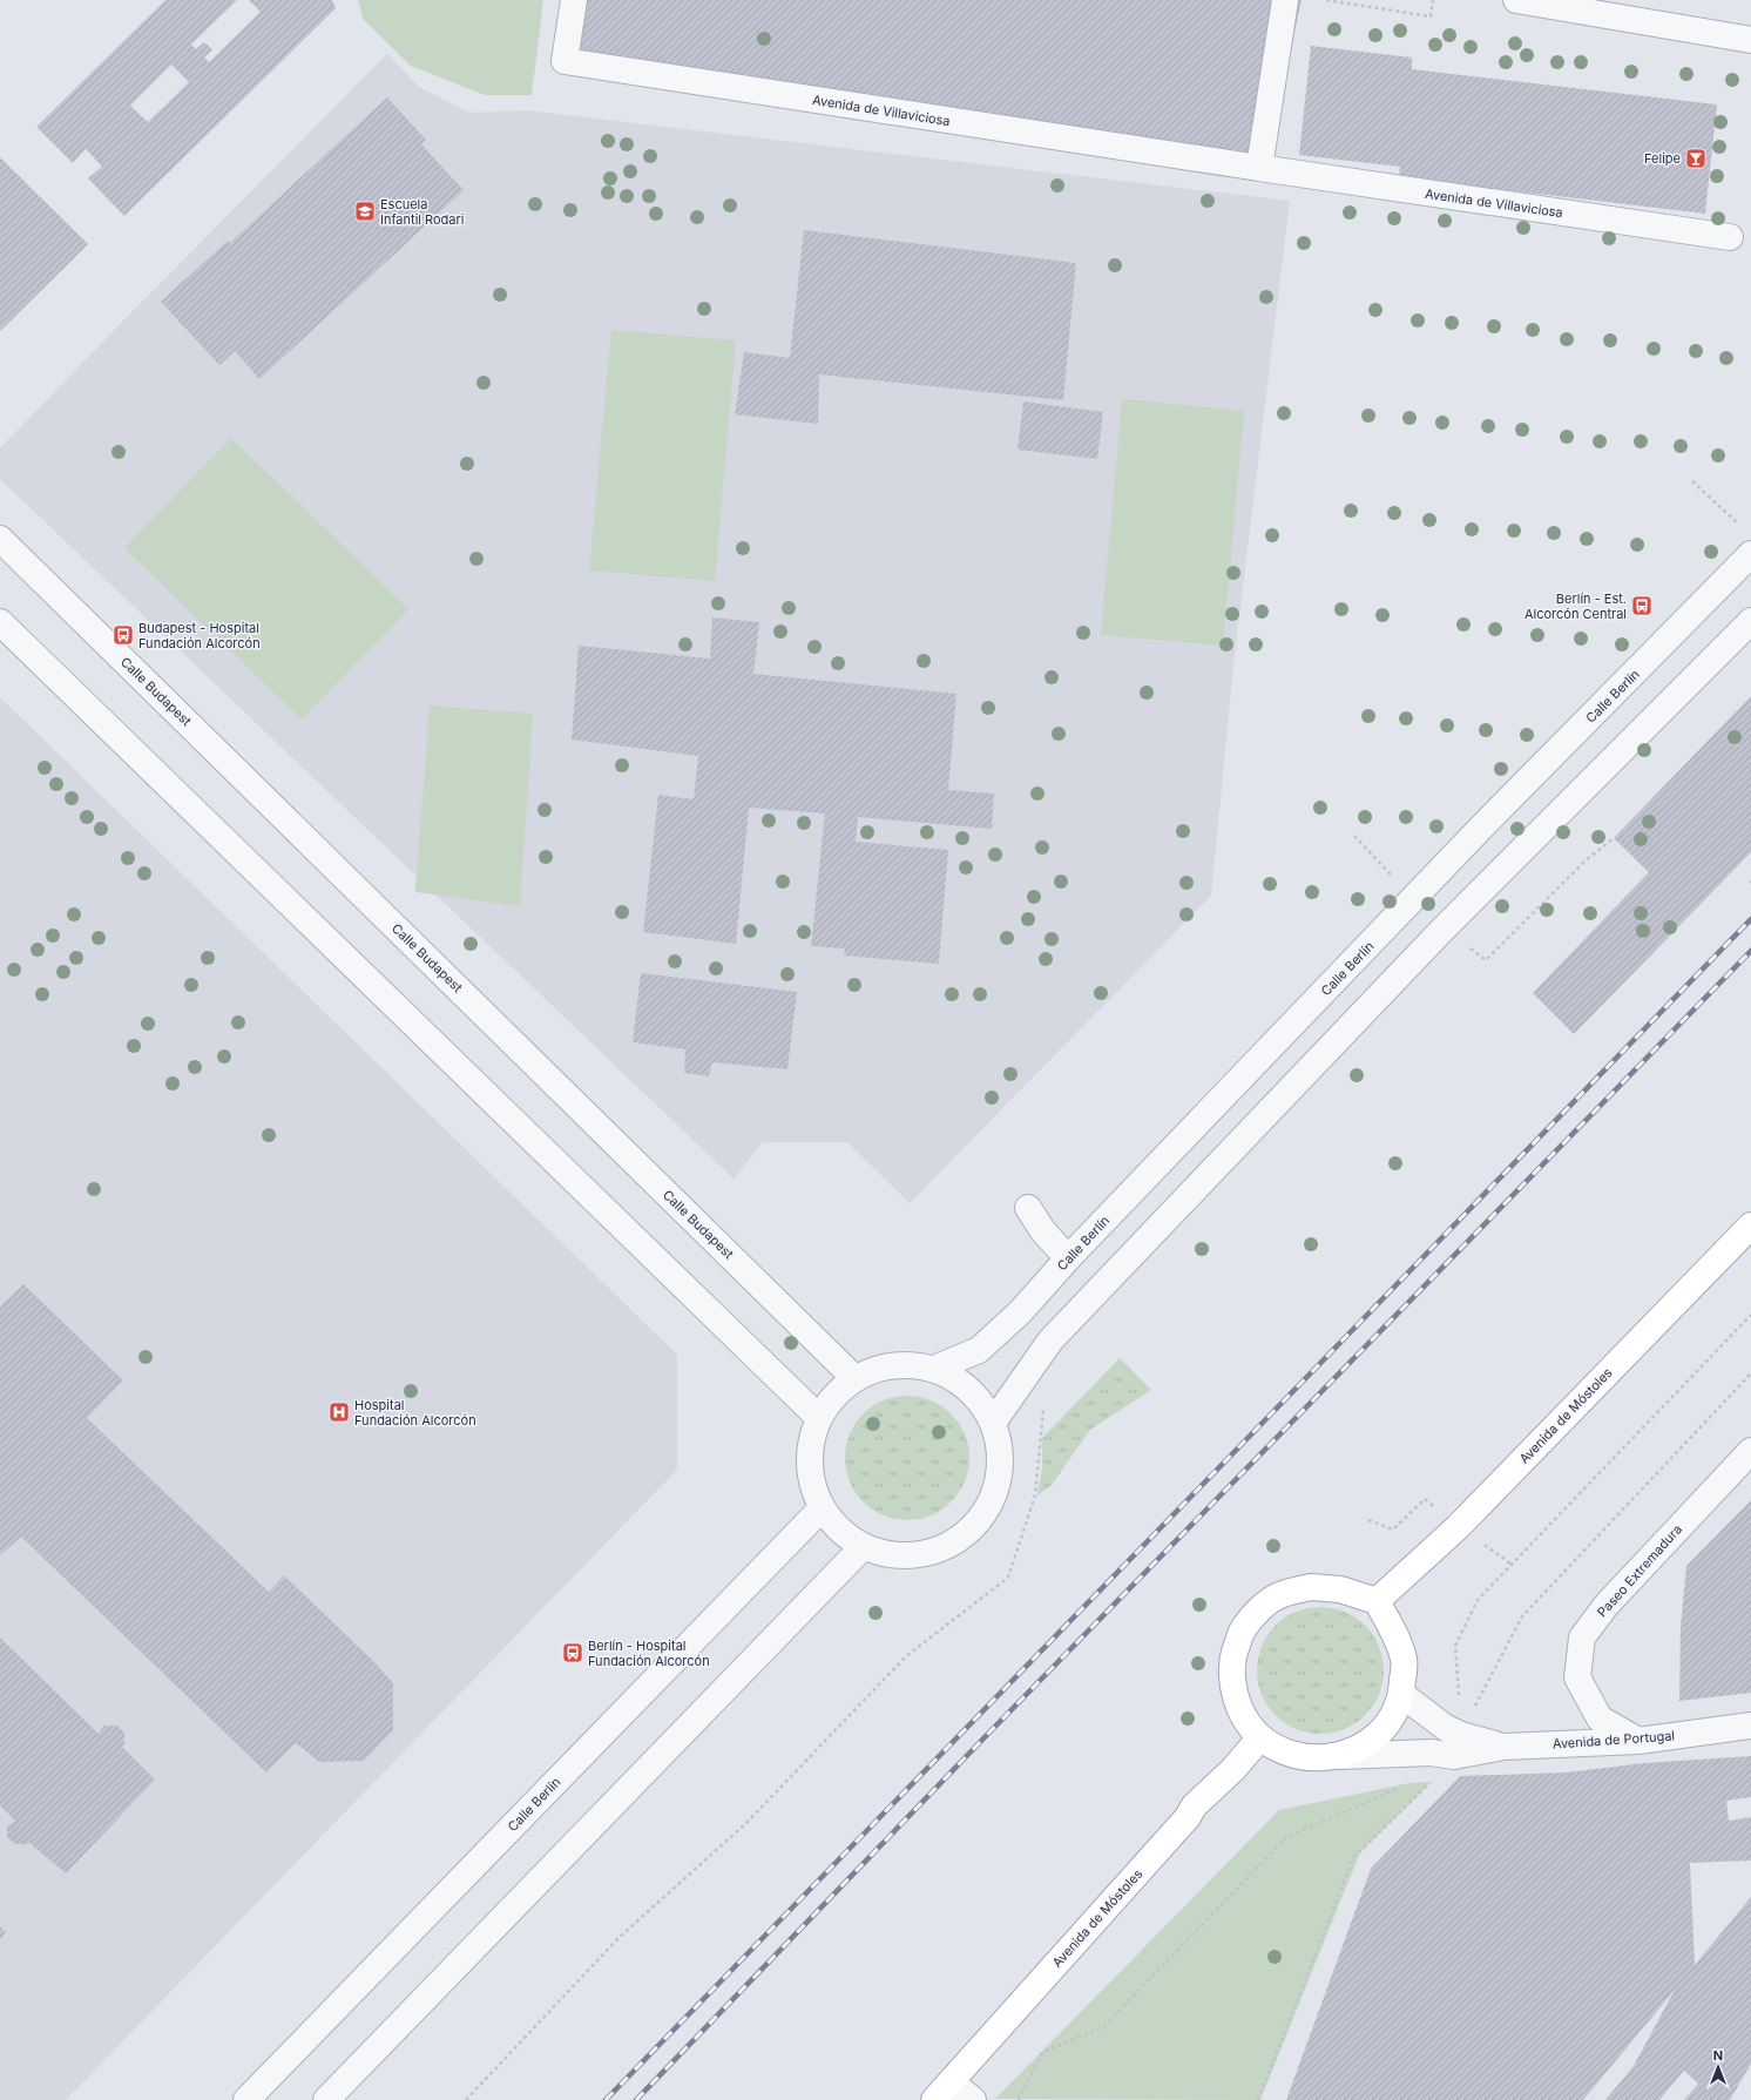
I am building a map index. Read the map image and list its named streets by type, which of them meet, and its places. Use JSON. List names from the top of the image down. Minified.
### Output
{"streets":{"main road":["Avenida de Móstoles"],"street":["Avenida de Villaviciosa","Calle Budapest","Calle Berlín","Paseo Extremadura","Avenida de Portugal"]},"crossings":[["Paseo Extremadura","Avenida de Portugal"]],"places":{"bar":["Felipe"],"school or university":["Escuela Infantil Rodari"],"bus stop":["Berlín - Est. Alcorcón Central","Budapest - Hospital Fundación Alcorcón","Berlín - Hospital Fundación Alcorcón"],"hospital":["Hospital Fundación Alcorcón"]},"north":"top"}
